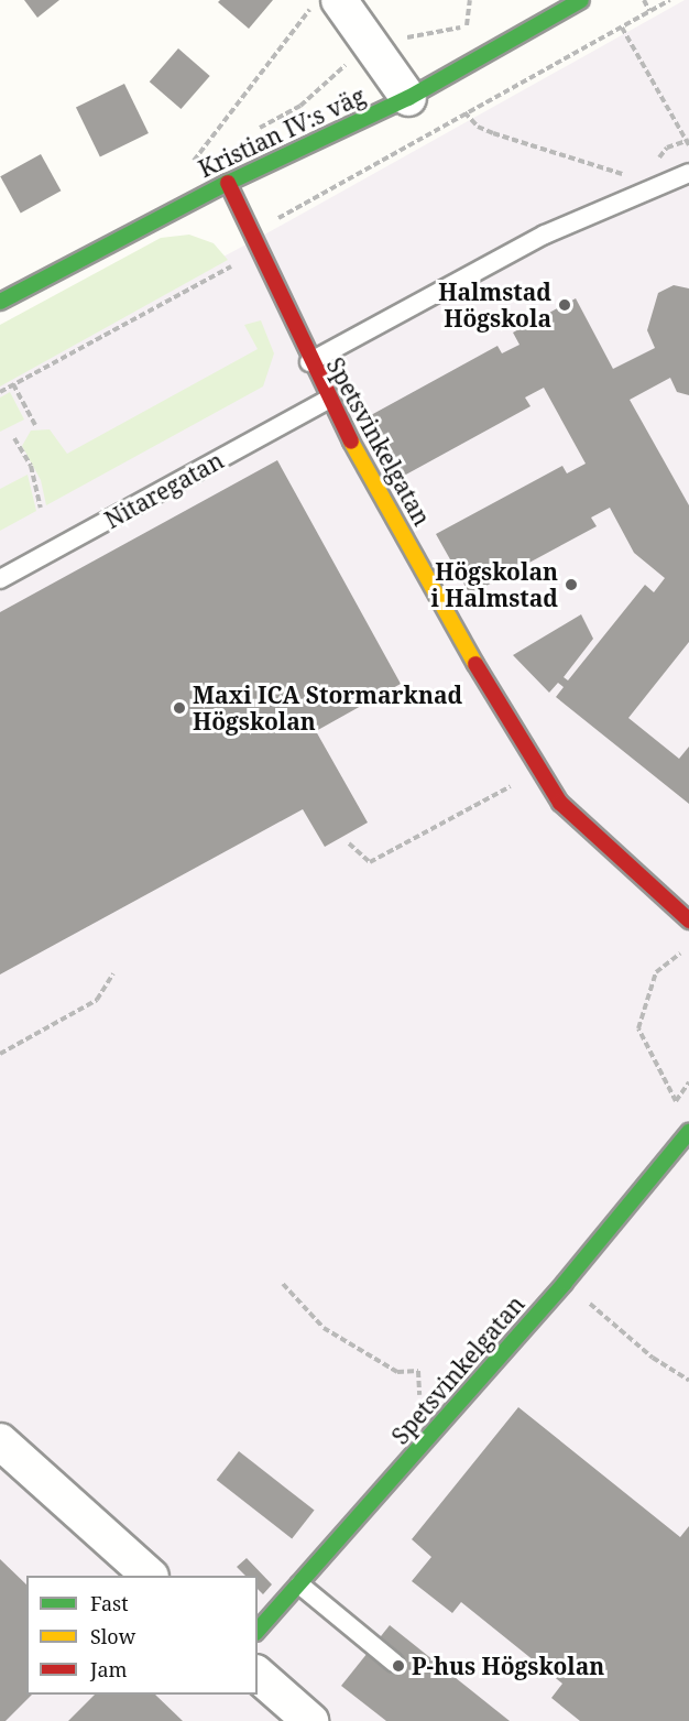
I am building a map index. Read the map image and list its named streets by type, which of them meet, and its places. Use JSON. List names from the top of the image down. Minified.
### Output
{"streets":{"street":["Kristian IV:s väg","Spetsvinkelgatan"],"lane":["Nitaregatan"]},"crossings":[["Kristian IV:s väg","Spetsvinkelgatan"],["Spetsvinkelgatan","Nitaregatan"]],"places":["Halmstad Högskola","Högskolan i Halmstad","Maxi ICA Stormarknad Högskolan","P-hus Högskolan"],"legend":["Fast","Slow","Jam"]}
